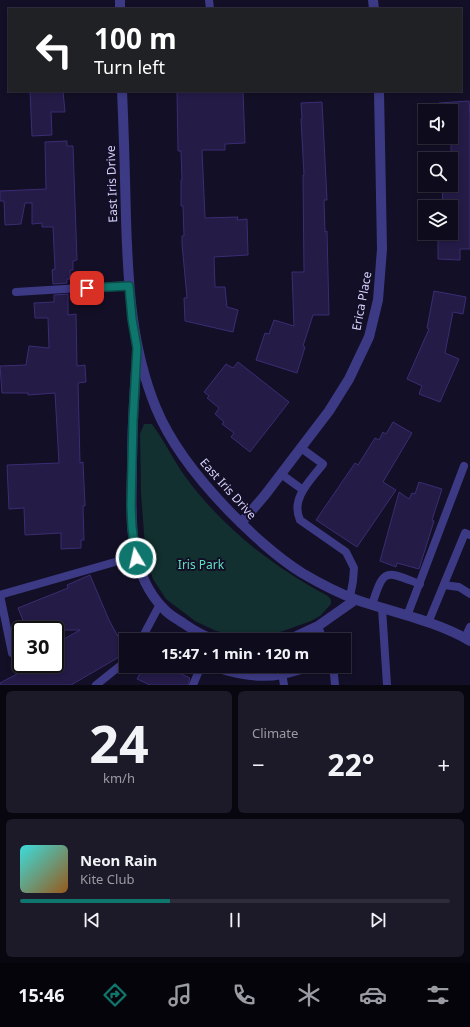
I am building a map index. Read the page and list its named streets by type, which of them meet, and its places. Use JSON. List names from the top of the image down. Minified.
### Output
{"streets":{"street":["East Iris Drive","Erica Place"]},"crossings":[["East Iris Drive","Erica Place"]],"parks":["Iris Park"],"page":{"turn":["100 m","Turn left"],"limit":"30","trip":"15:47 · 1 min · 120 m","tile":[["24","km/h"],"Climate"],"heat":["−","22°","+"],"song":["Neon Rain","Kite Club"],"tabs":"15:46"}}
